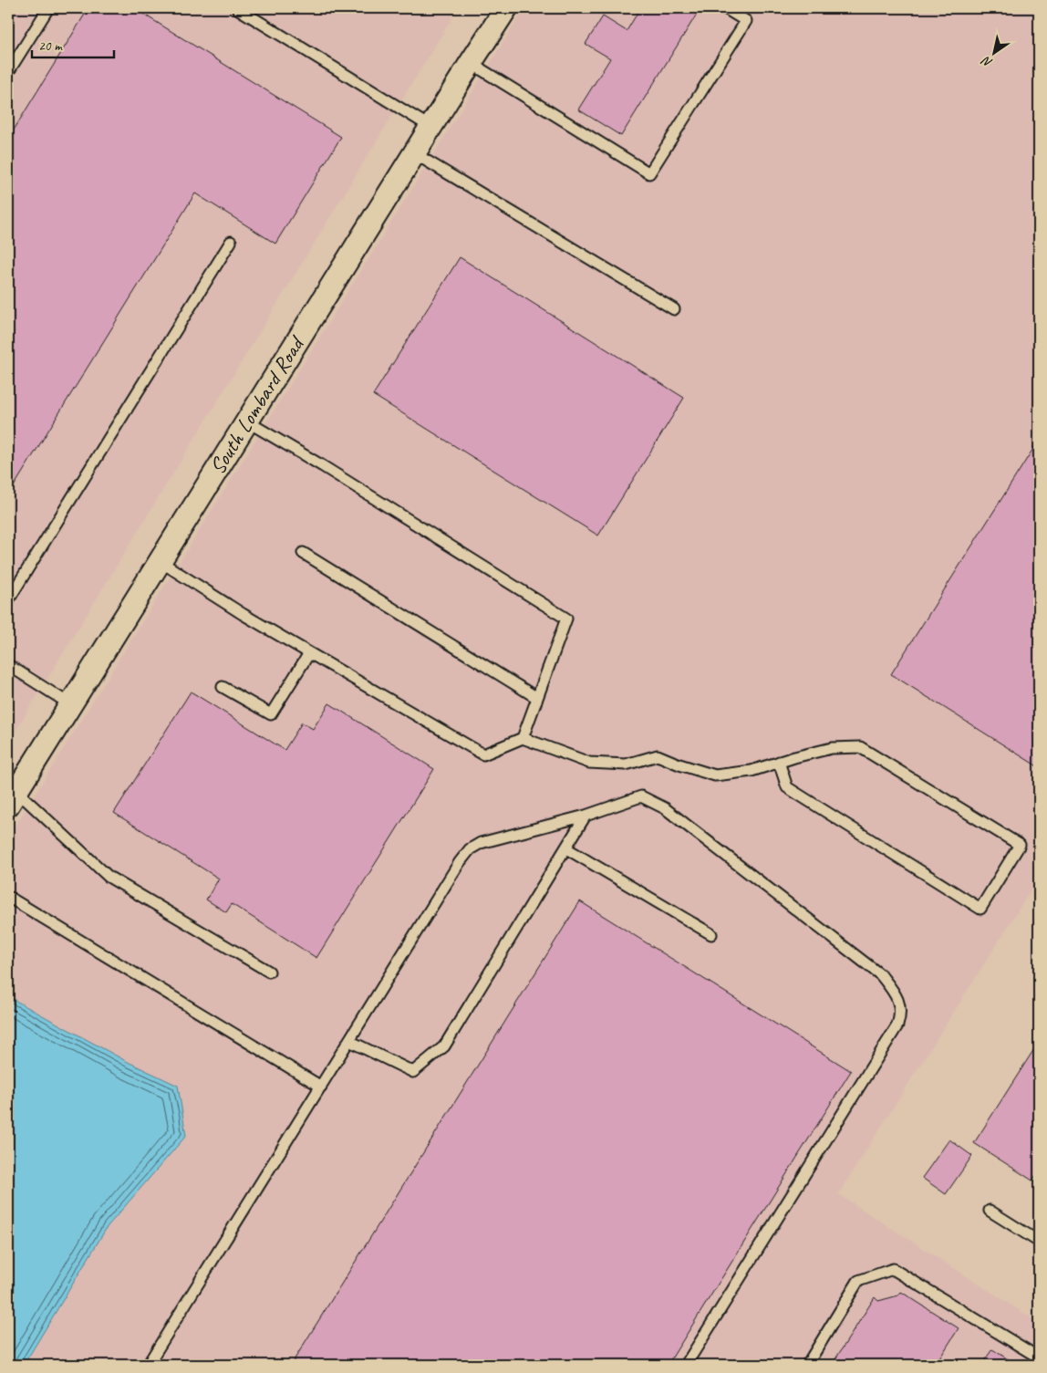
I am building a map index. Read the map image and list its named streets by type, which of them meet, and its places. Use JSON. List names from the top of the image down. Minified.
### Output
{"streets":{"street":["South Lombard Road"]},"scale_bar":"20 m","north":"bottom left"}
